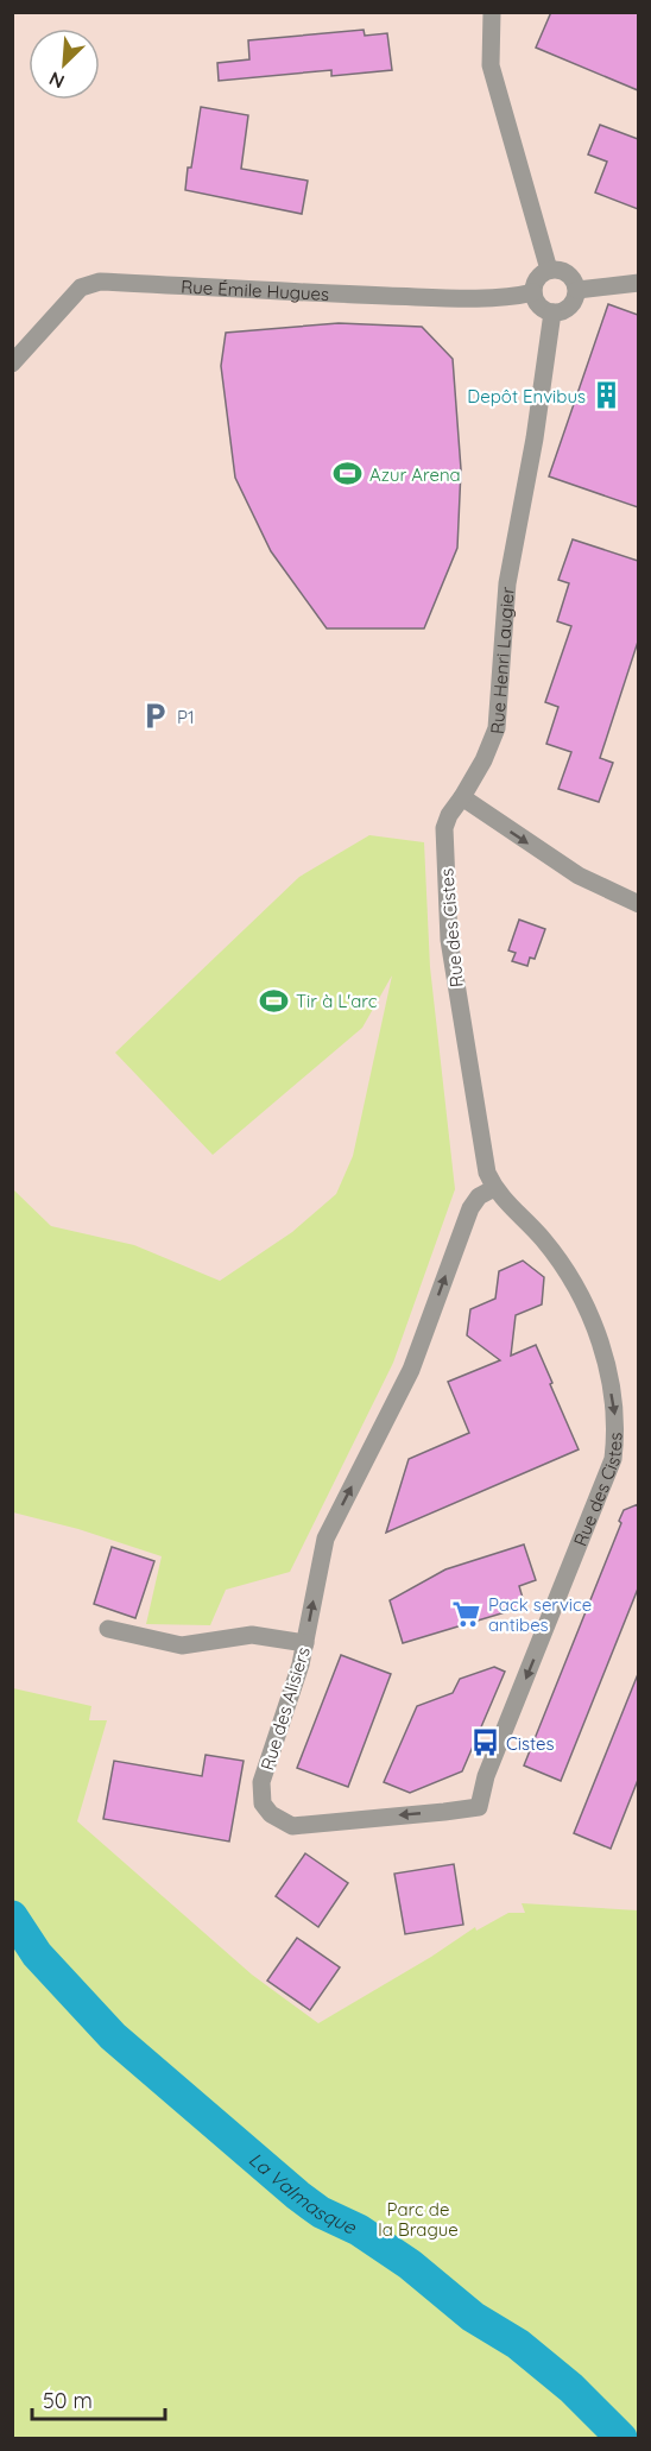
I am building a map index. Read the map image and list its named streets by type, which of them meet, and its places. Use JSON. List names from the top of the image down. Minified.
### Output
{"streets":{"street":["Rue Émile Hugues","Rue Henri Laugier","Rue des Cistes","Rue des Alisiers"]},"crossings":[["Rue Émile Hugues","Rue Henri Laugier"],["Rue Henri Laugier","Rue des Cistes"],["Rue des Cistes","Rue des Alisiers"]],"one_way":["Rue des Cistes"],"water":["La Valmasque"],"parks":["Parc de la Brague"],"places":{"building":["Depôt Envibus"],"sports":["Azur Arena","Tir à L'arc"],"parking":["P1"],"supermarket":["Pack service antibes"],"bus stop":["Cistes"]},"scale_bar":"50 m","north":"bottom left"}
